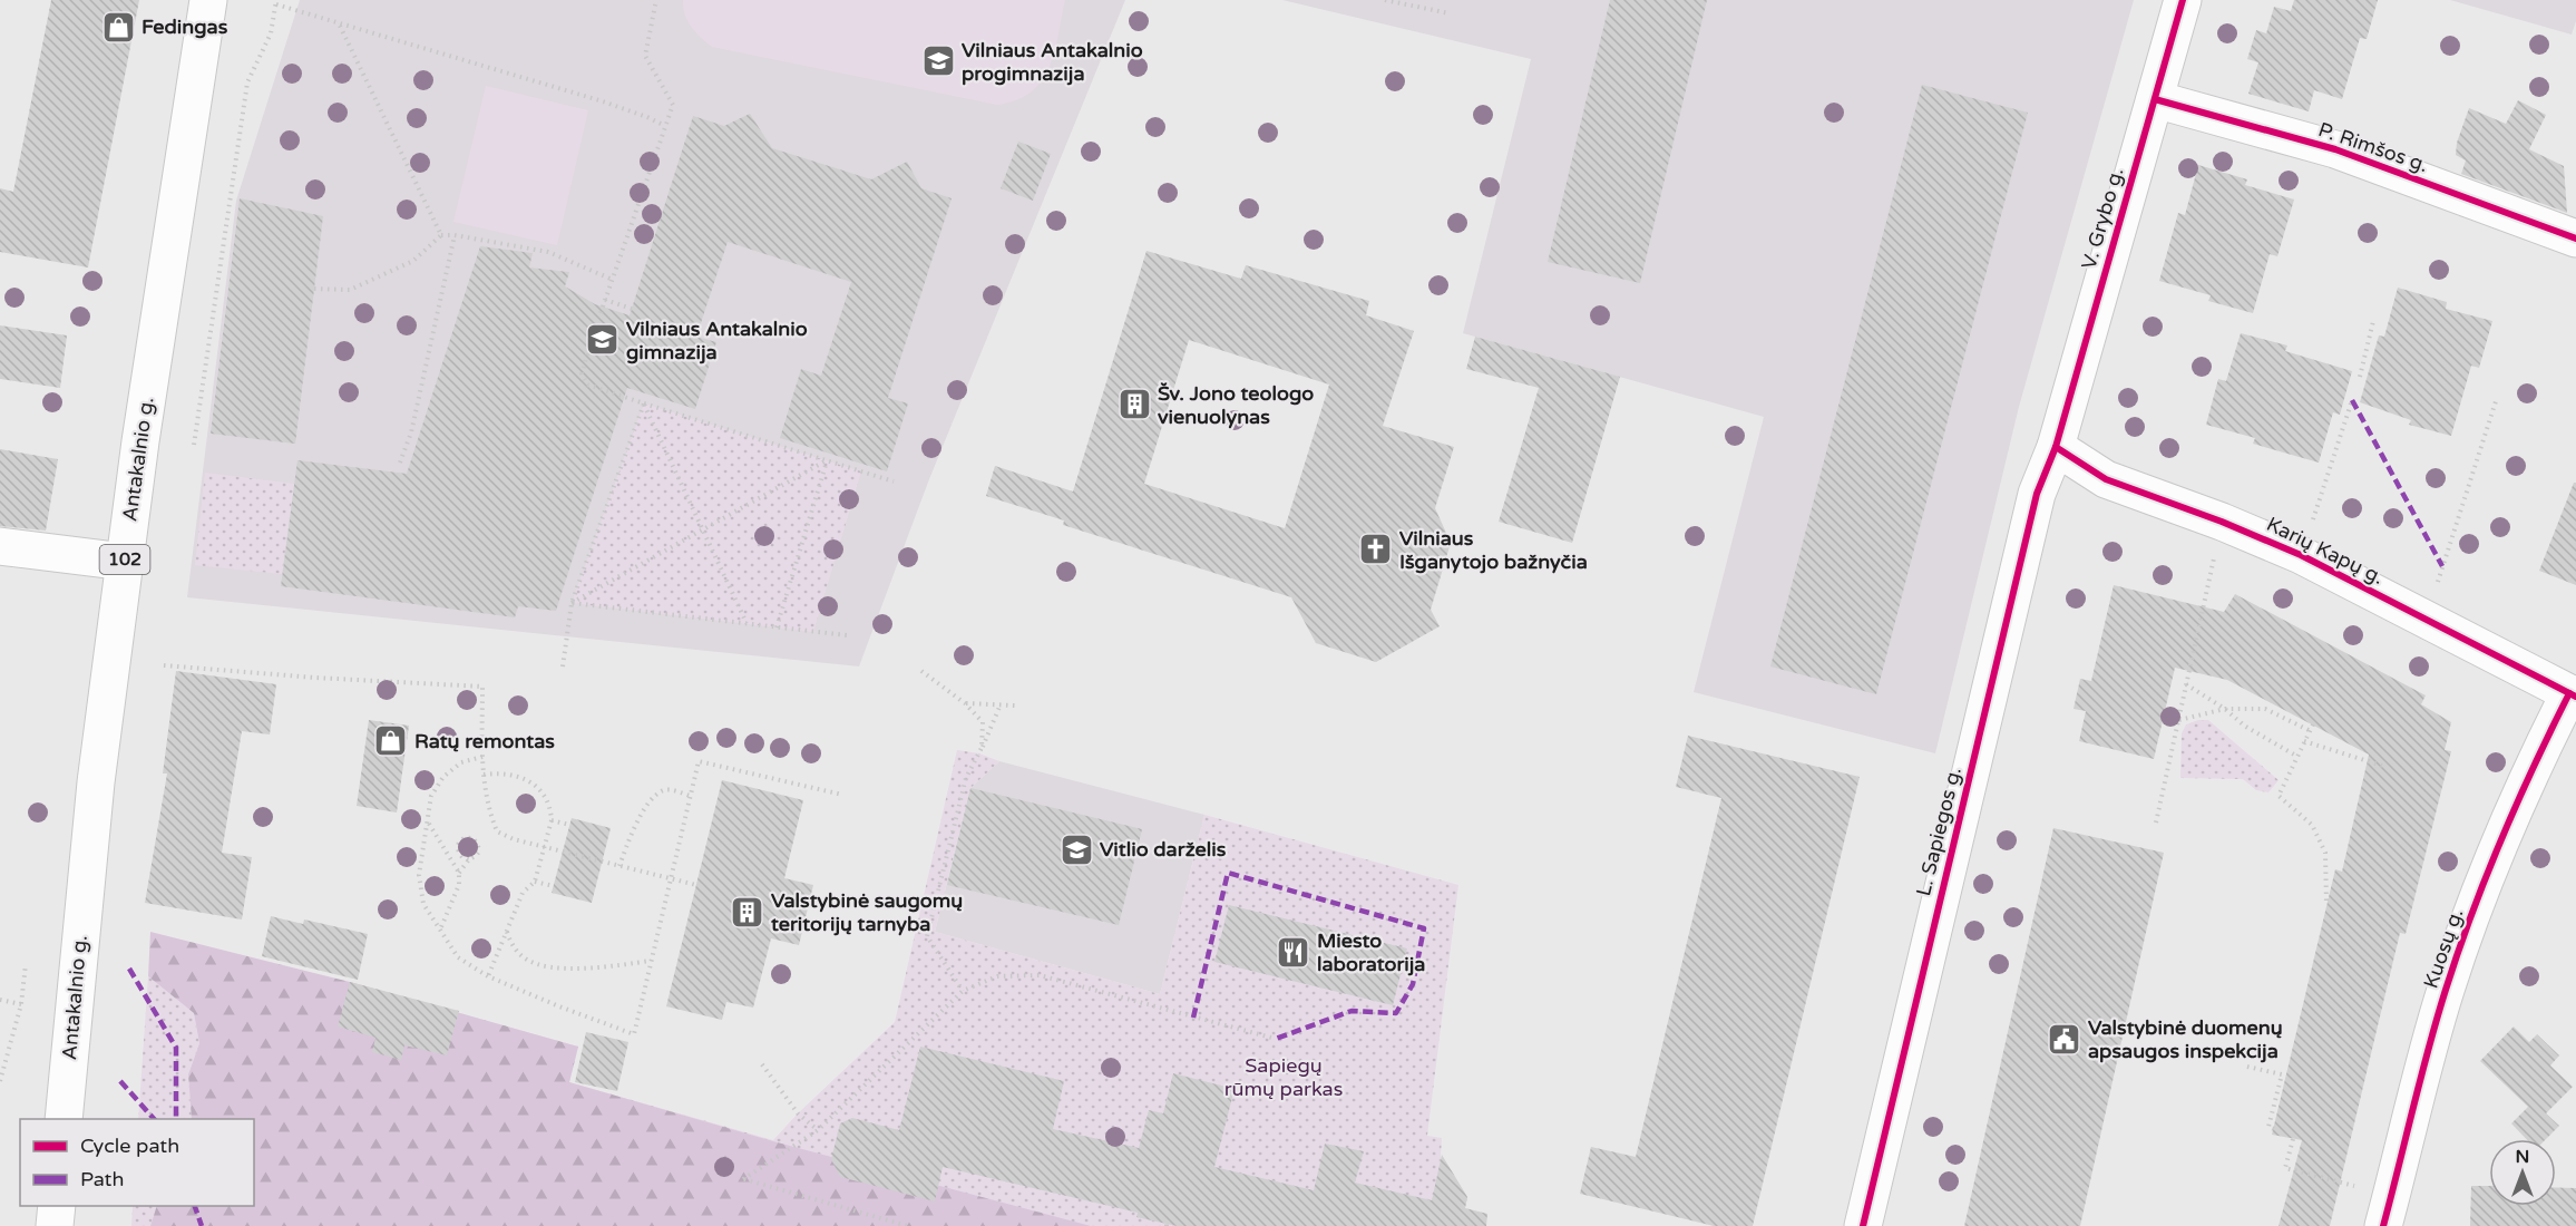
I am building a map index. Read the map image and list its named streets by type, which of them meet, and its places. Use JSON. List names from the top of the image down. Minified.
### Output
{"streets":{"street":["P. Rimšos g.","V. Grybo g.","Antakalnio g.","Karių Kapų g.","102","L. Sapiegos g.","Kuosų g."]},"crossings":[["P. Rimšos g.","V. Grybo g."],["V. Grybo g.","Karių Kapų g."],["V. Grybo g.","L. Sapiegos g."],["Karių Kapų g.","L. Sapiegos g."],["Karių Kapų g.","Kuosų g."]],"parks":["Sapiegų rūmų parkas"],"places":{"shop":["Fedingas","Ratų remontas"],"school or university":["Vilniaus Antakalnio progimnazija","Vilniaus Antakalnio gimnazija","Vitlio darželis"],"building":["Šv. Jono teologo vienuolynas","Valstybinė saugomų teritorijų tarnyba"],"church":["Vilniaus Išganytojo bažnyčia"],"restaurant":["Miesto laboratorija"],"public building":["Valstybinė duomenų apsaugos inspekcija"]},"legend":["Cycle path","Path"],"north":"top"}
